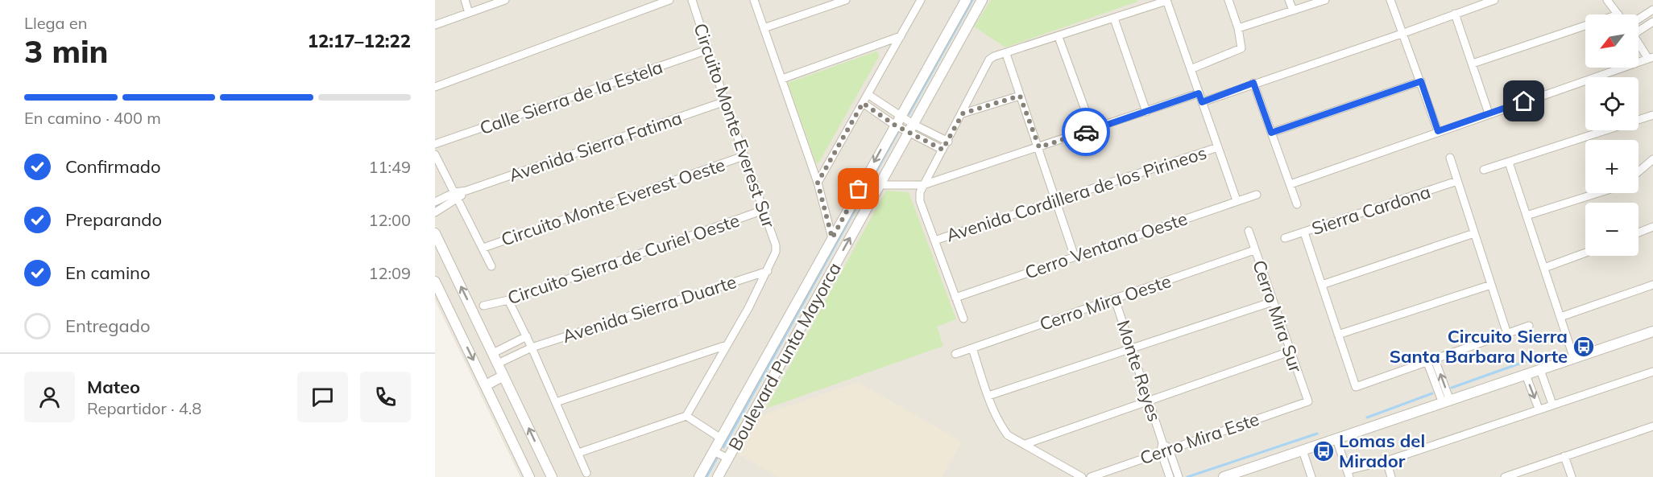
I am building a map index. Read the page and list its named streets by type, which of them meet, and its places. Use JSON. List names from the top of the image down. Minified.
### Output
{"streets":{"street":["Calle Sierra de la Estela","Circuito Monte Everest Sur","Avenida Sierra Fatima","Avenida Cordillera de los Pirineos","Circuito Monte Everest Oeste","Sierra Cardona","Cerro Ventana Oeste","Circuito Sierra de Curiel Oeste","Cerro Mira Oeste","Avenida Sierra Duarte","Cerro Mira Sur","Boulevard Punta Mayorca","Monte Reyes","Cerro Mira Este"]},"crossings":[["Calle Sierra de la Estela","Circuito Monte Everest Sur"],["Circuito Monte Everest Sur","Avenida Sierra Fatima"],["Circuito Monte Everest Sur","Circuito Monte Everest Oeste"],["Circuito Monte Everest Sur","Circuito Sierra de Curiel Oeste"],["Circuito Monte Everest Sur","Avenida Sierra Duarte"],["Cerro Mira Oeste","Cerro Mira Sur"],["Cerro Mira Oeste","Monte Reyes"],["Cerro Mira Sur","Cerro Mira Este"],["Monte Reyes","Cerro Mira Este"]],"places":{"bus stop":["Circuito Sierra Santa Barbara Norte","Lomas del Mirador"]},"north":"bottom left","page":{"heading":["3 min","Llega en","12:17–12:22"],"panel":["Mateo","Repartidor · 4.8"],"map_buttons":["+","−"],"bar":"En camino · 400 m","list":[["Confirmado","11:49"],["Preparando","12:00"],["En camino","12:09"],"Entregado"]}}
